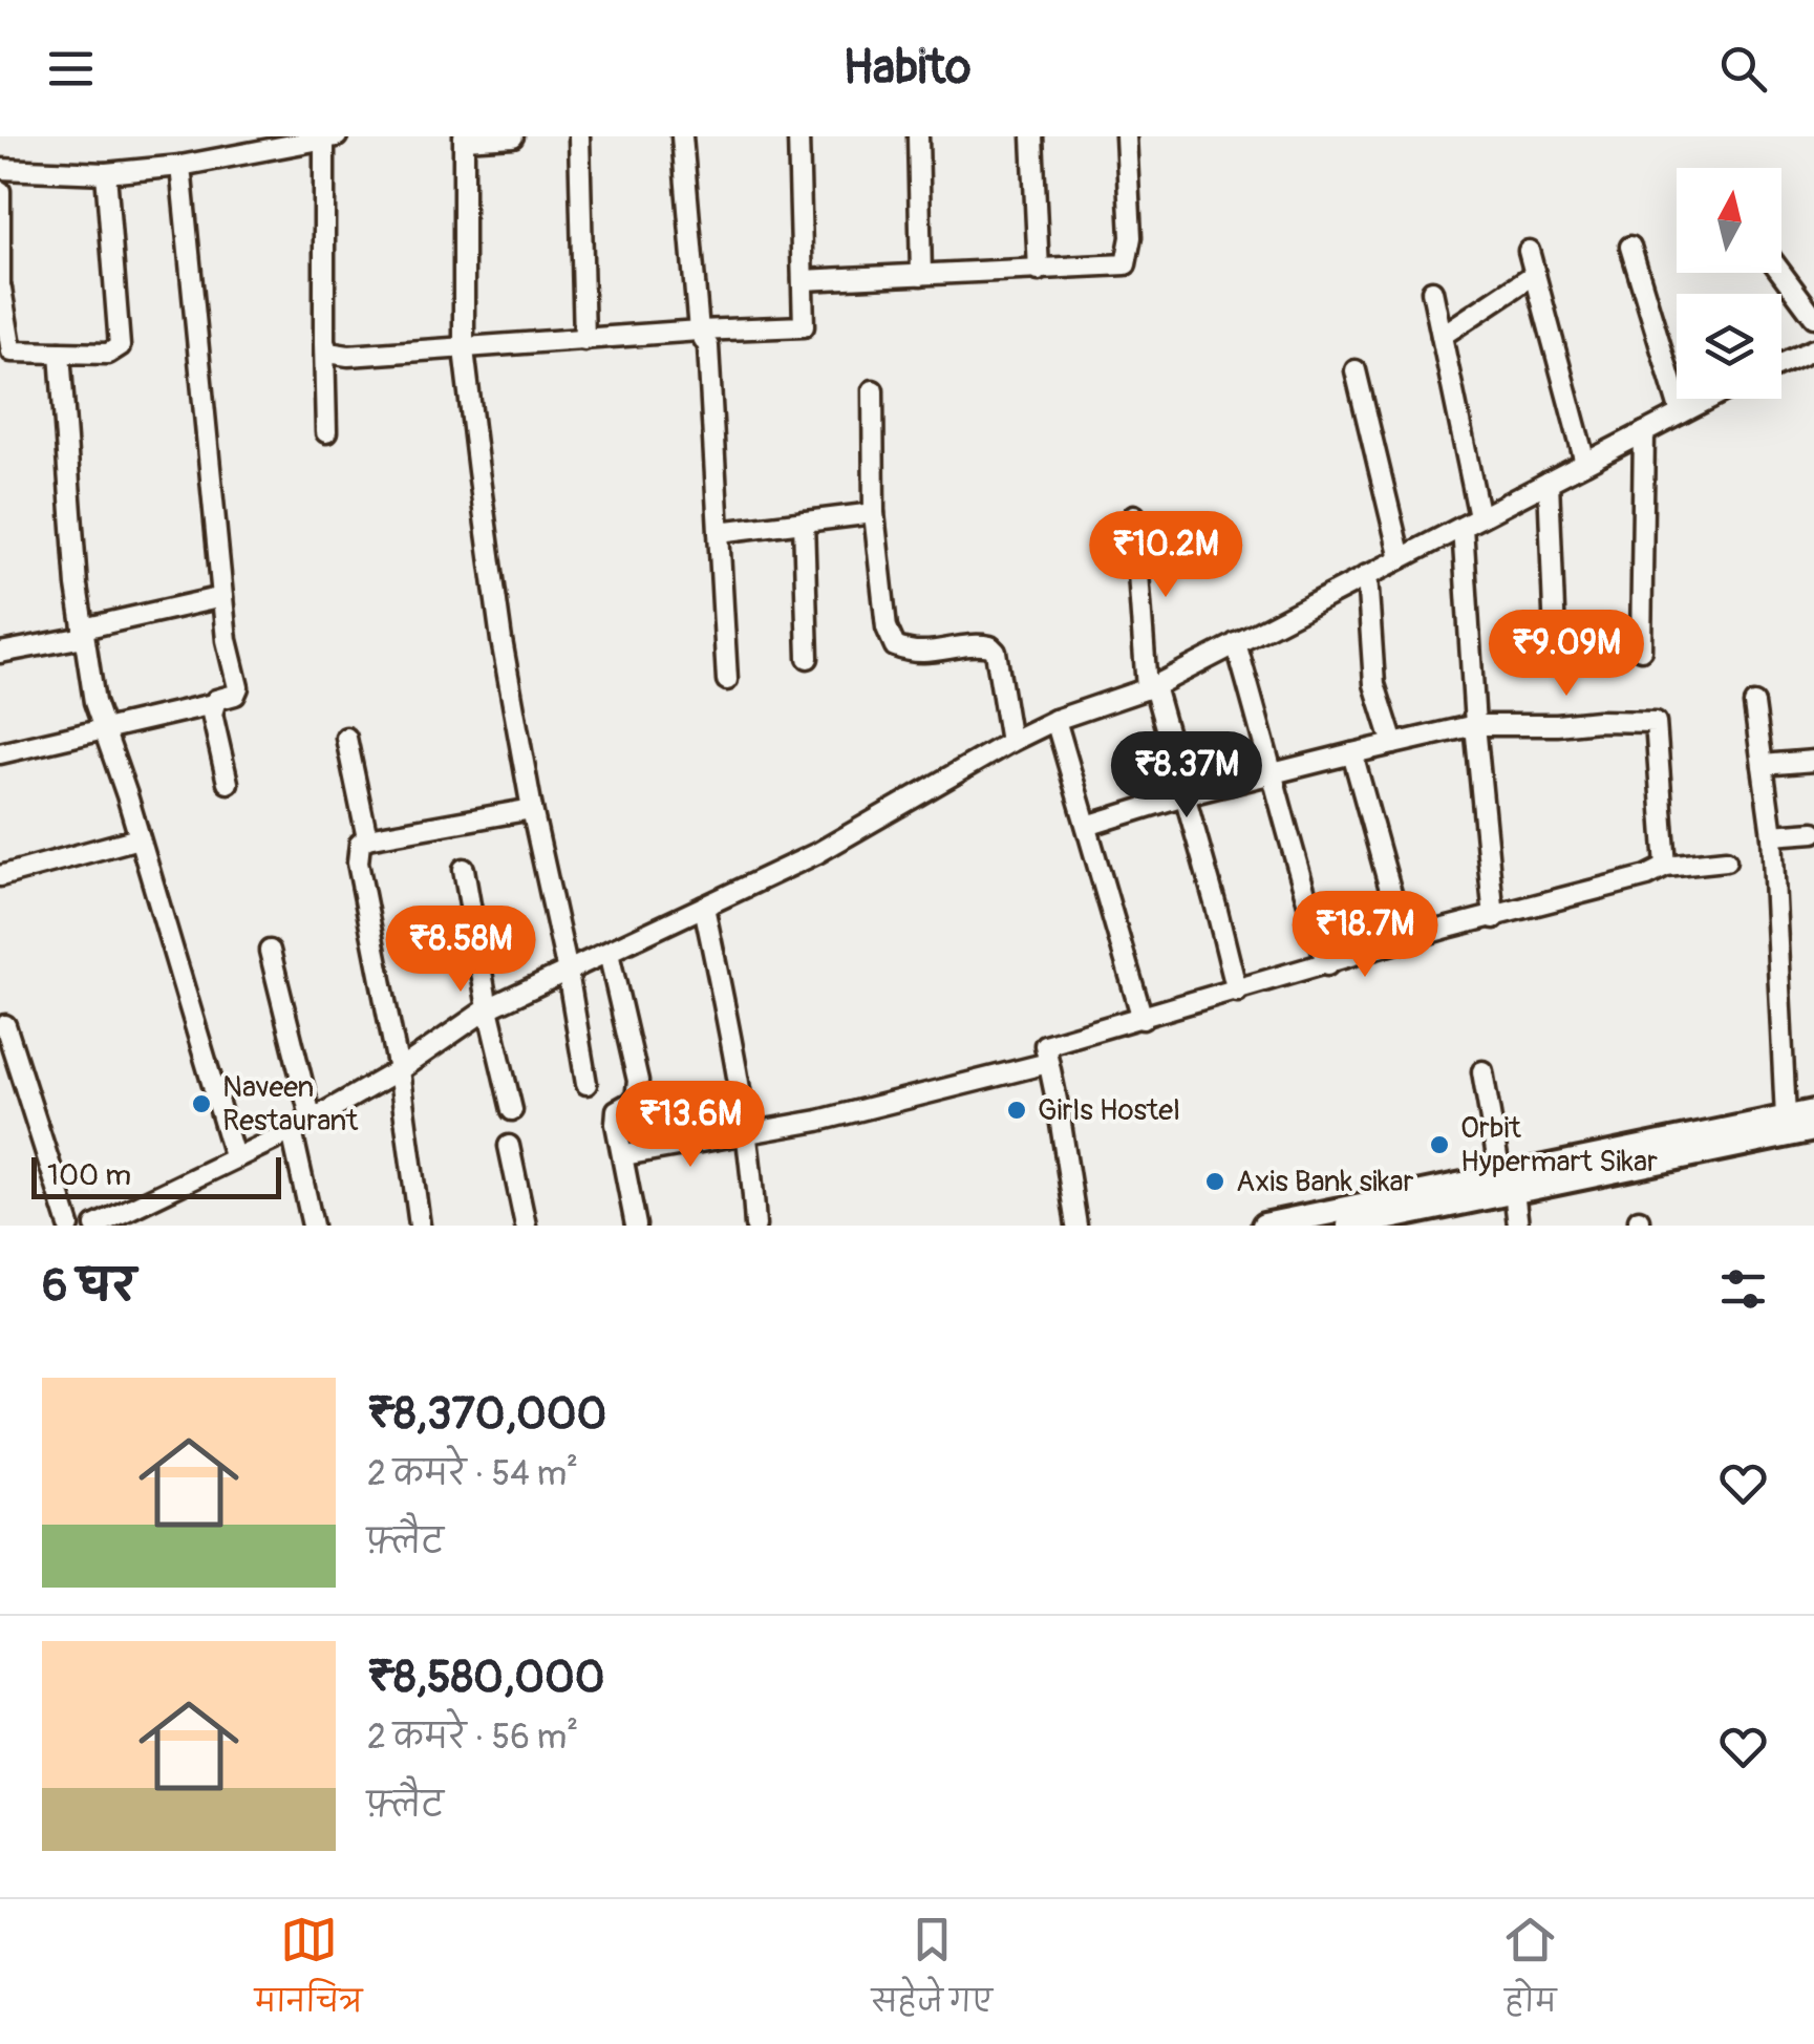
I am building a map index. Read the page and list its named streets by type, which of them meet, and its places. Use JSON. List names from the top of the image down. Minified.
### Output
{"places":["Naveen Restaurant","Girls Hostel","Orbit Hypermart Sikar","Axis Bank sikar"],"scale_bar":"100 m","north":"top","page":{"header":"Habito","price":["₹10.2M","₹9.09M","₹8.37M","₹18.7M","₹8.58M","₹13.6M"],"scale":"100 m","heading":"6 घर","list":[{"name":"₹8,370,000","note":"2 कमरे · 54 m² · फ़्लैट"},{"name":"₹8,580,000","note":"2 कमरे · 56 m² · फ़्लैट"}],"tabs":["मानचित्र","सहेजे गए","होम"]}}
